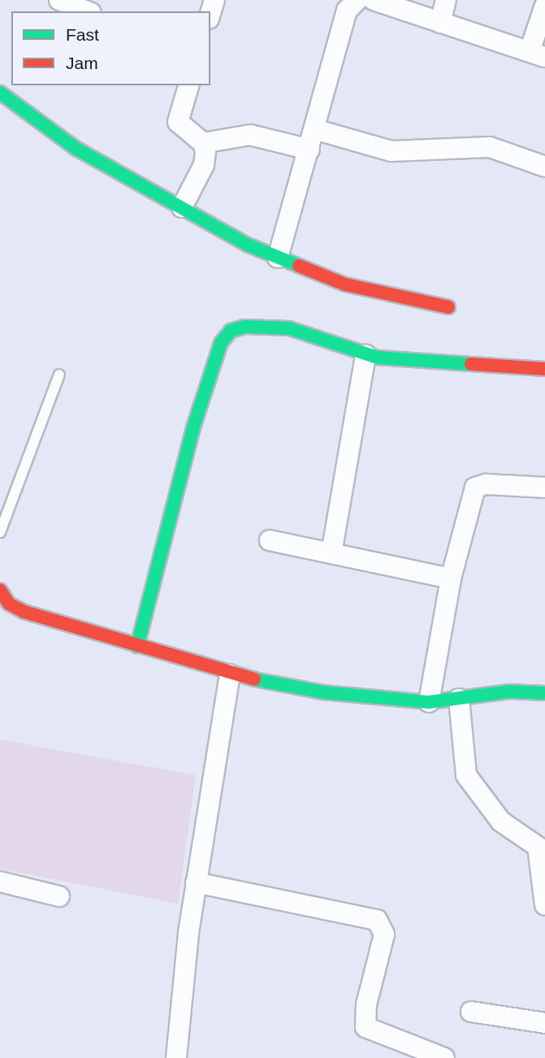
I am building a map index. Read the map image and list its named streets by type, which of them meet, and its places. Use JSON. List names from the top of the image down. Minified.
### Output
{"legend":["Fast","Jam"]}
